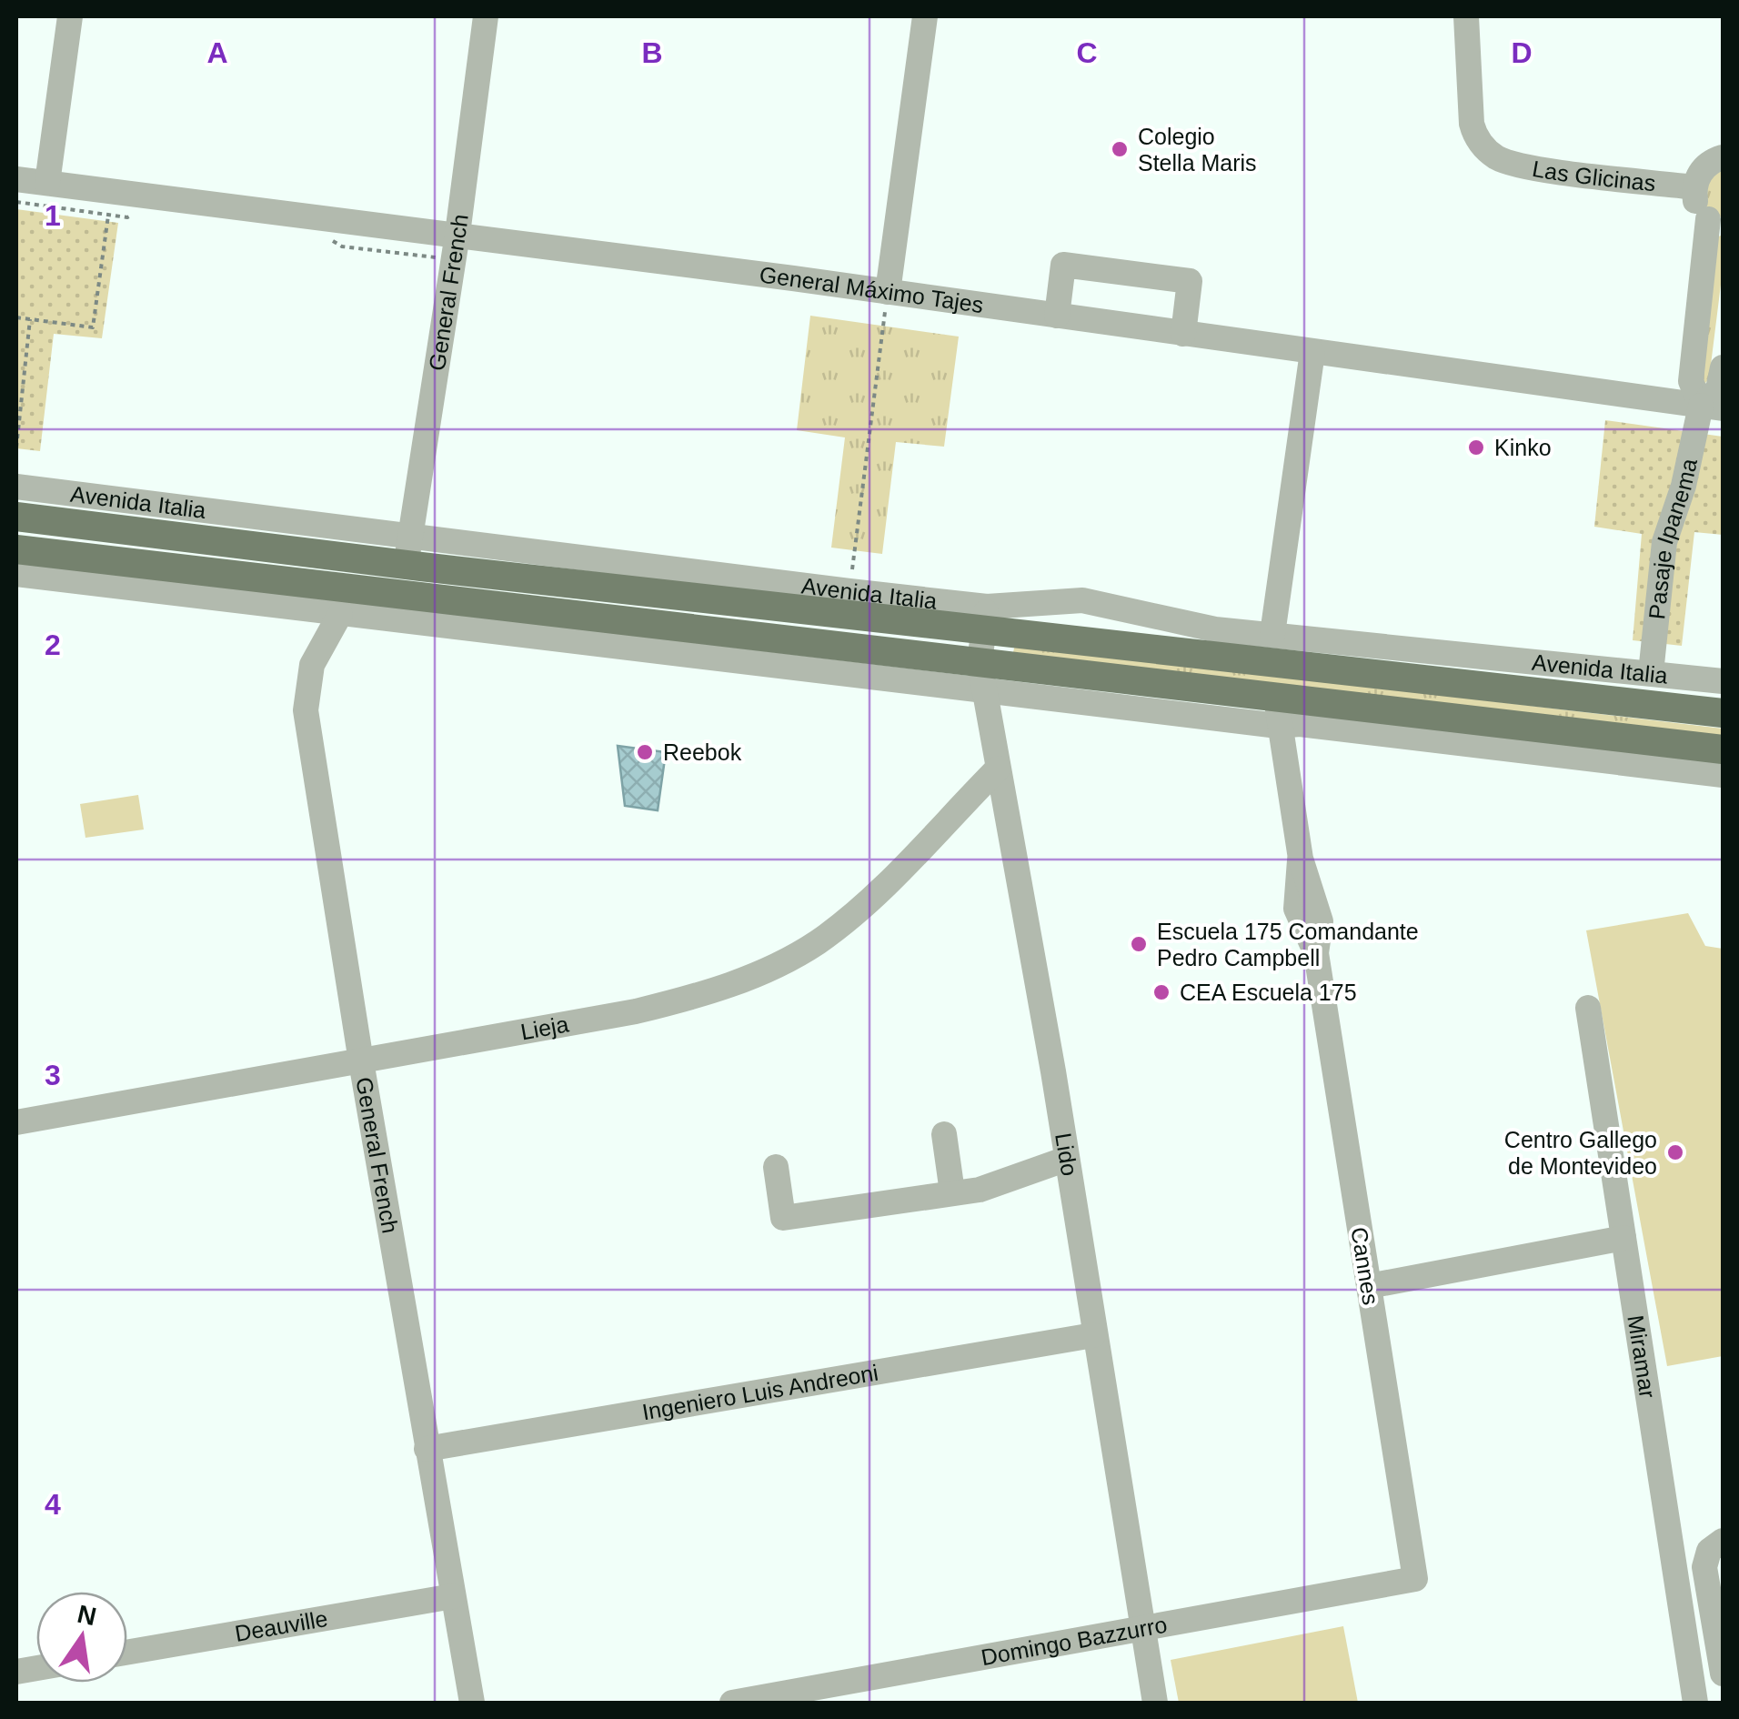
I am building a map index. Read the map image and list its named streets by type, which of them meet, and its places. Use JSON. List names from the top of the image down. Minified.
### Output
{"streets":{"main road":["Avenida Italia"],"street":["Las Glicinas","General Máximo Tajes","General French","Pasaje Ipanema","Lieja","Lido","Cannes","Miramar","Ingeniero Luis Andreoni","Deauville","Domingo Bazzurro"]},"crossings":[["General Máximo Tajes","General French"],["General Máximo Tajes","Pasaje Ipanema"],["General French","Avenida Italia"],["General French","Lieja"],["General French","Ingeniero Luis Andreoni"],["General French","Deauville"],["Avenida Italia","Pasaje Ipanema"],["Avenida Italia","Lido"],["Lieja","Lido"],["Lido","Ingeniero Luis Andreoni"],["Lido","Domingo Bazzurro"],["Cannes","Domingo Bazzurro"]],"places":["Colegio Stella Maris","Kinko","Reebok","Escuela 175 Comandante Pedro Campbell","CEA Escuela 175","Centro Gallego de Montevideo"],"north":"top","grid":{"columns":["A","B","C","D"],"rows":["1","2","3","4"]}}
